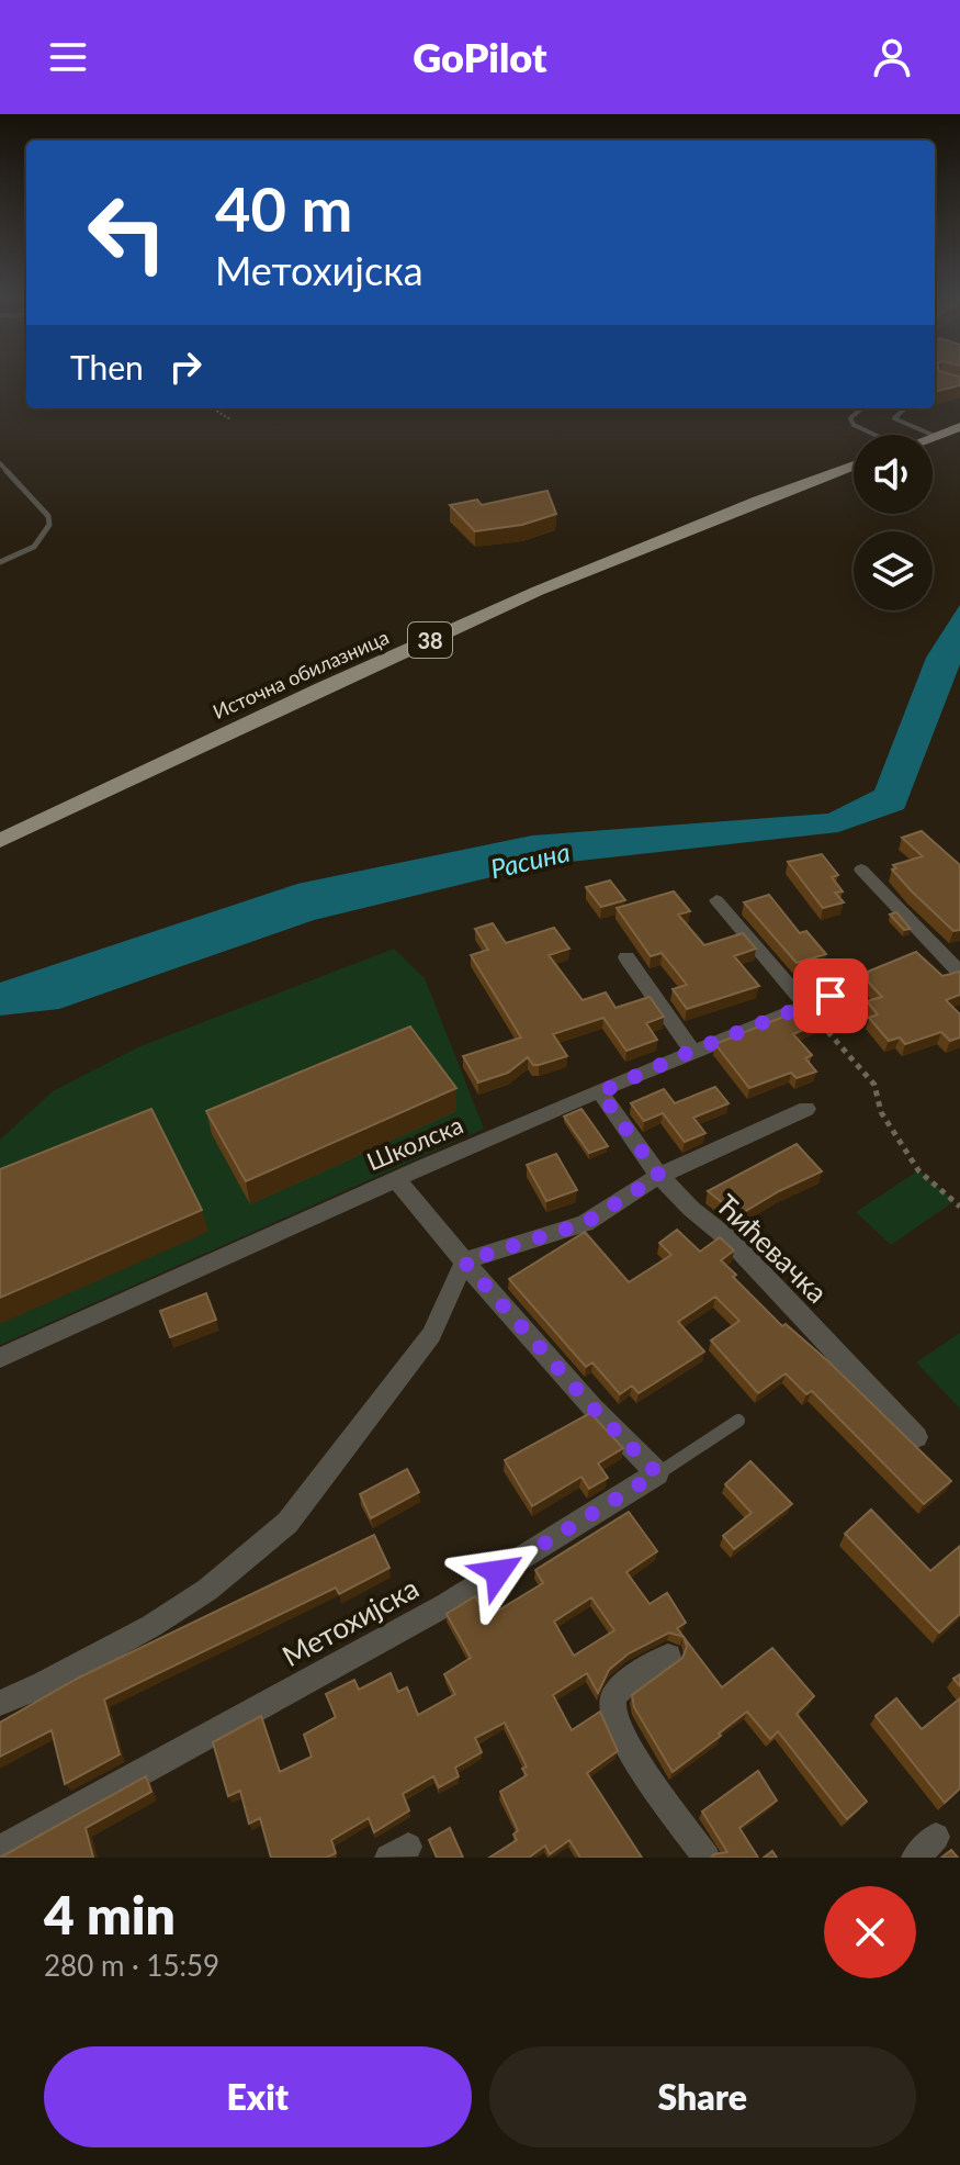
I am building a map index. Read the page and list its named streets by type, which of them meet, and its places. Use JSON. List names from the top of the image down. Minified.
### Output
{"streets":{"main road":["38","Источна обилазница"],"street":["Школска","Ћићевачка","Метохијска"]},"crossings":[["Школска","Ћићевачка"]],"water":["Расина"],"page":{"header":"GoPilot","turn":["40 m","Метохијска"],"then":"Then","heading":["4 min","280 m · 15:59"],"buttons":["Exit","Share"]}}
